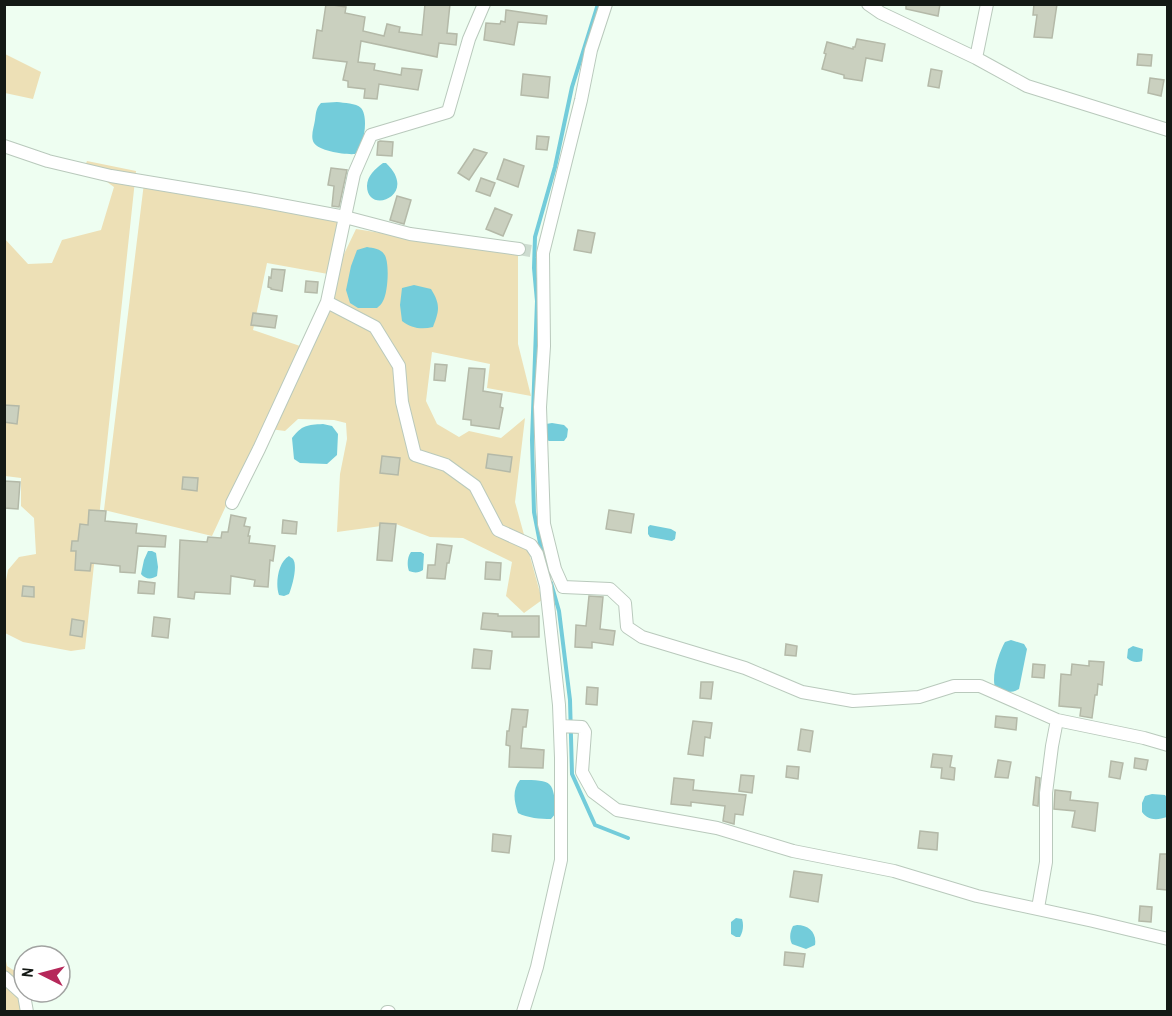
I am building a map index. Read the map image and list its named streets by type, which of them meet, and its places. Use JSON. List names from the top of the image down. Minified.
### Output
{"north":"left"}
